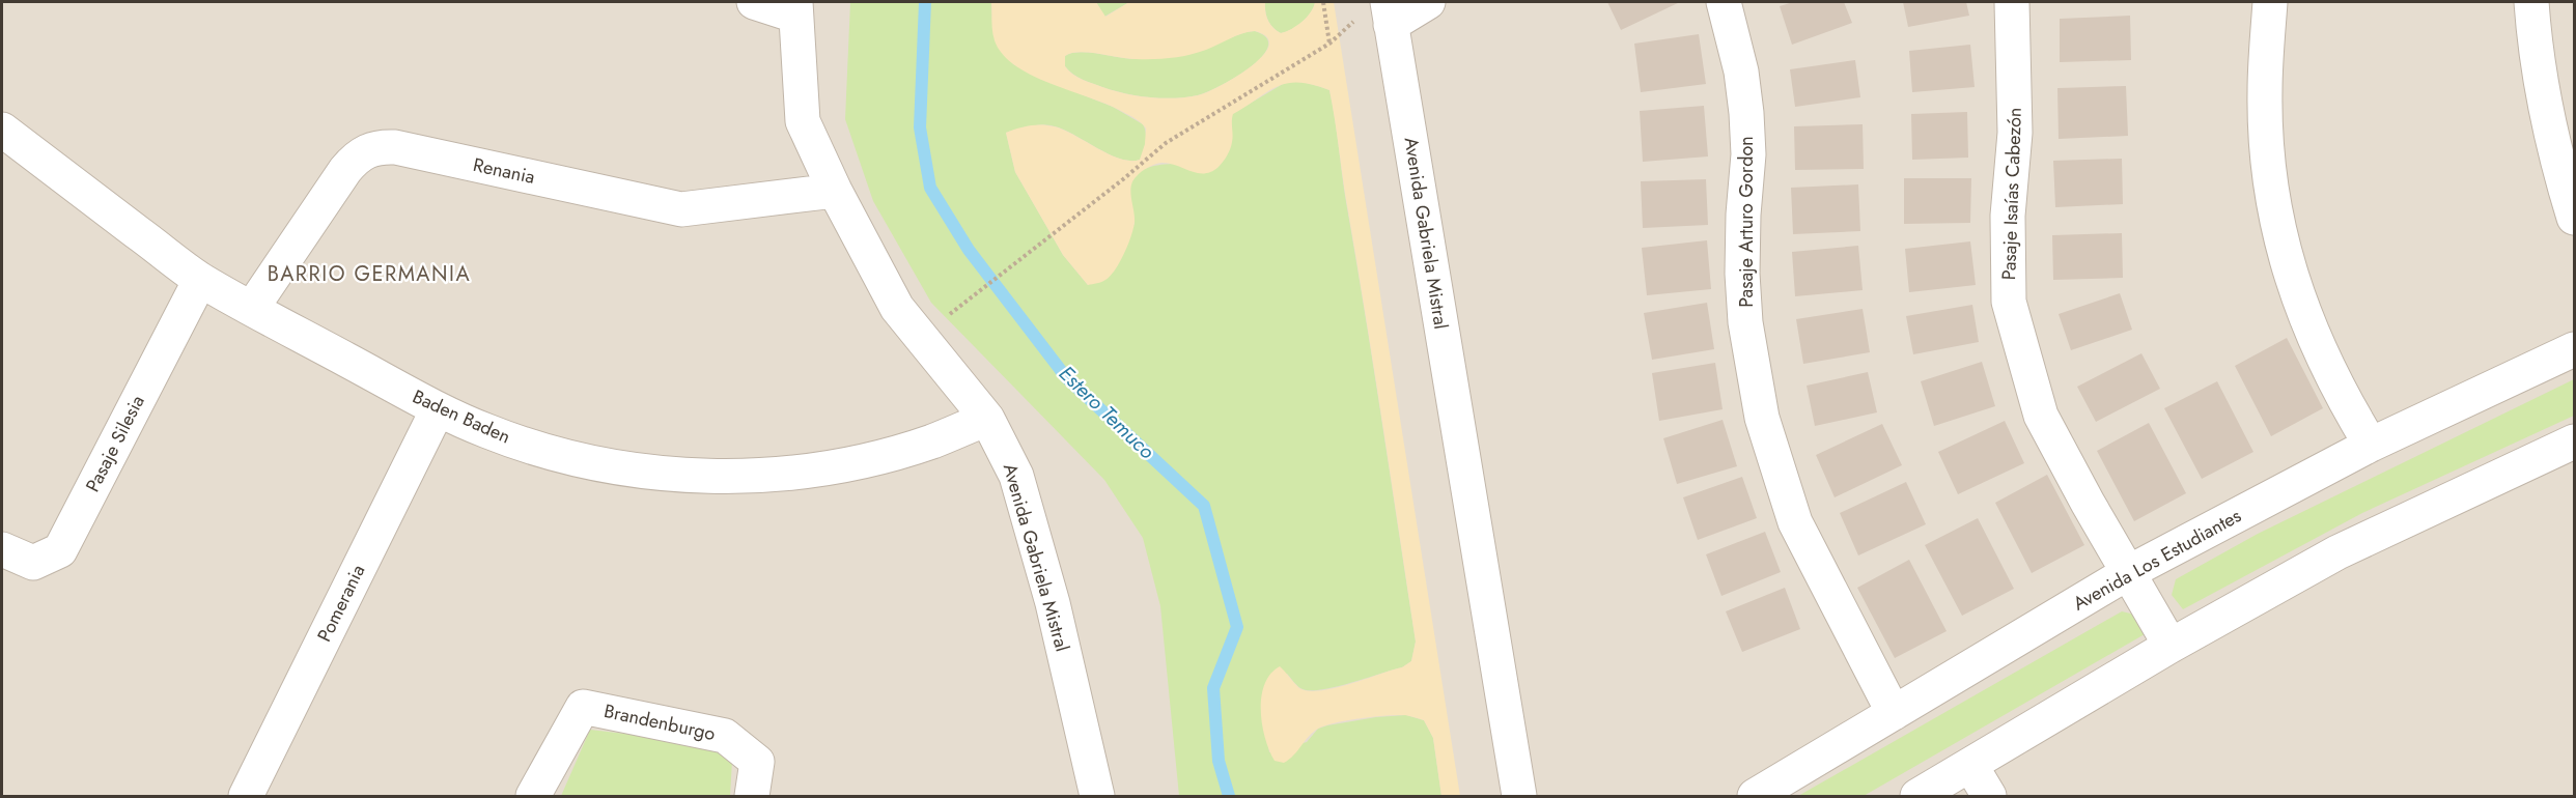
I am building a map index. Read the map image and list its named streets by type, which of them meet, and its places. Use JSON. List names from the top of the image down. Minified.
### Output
{"streets":{"street":["Renania","Pasaje Isaías Cabezón","Pasaje Arturo Gordon","Avenida Gabriela Mistral","Baden Baden","Pasaje Silesia","Avenida Los Estudiantes","Pomerania","Brandenburgo"]},"crossings":[["Renania","Avenida Gabriela Mistral"],["Renania","Baden Baden"],["Pasaje Isaías Cabezón","Avenida Los Estudiantes"],["Pasaje Arturo Gordon","Avenida Los Estudiantes"],["Avenida Gabriela Mistral","Baden Baden"],["Baden Baden","Pasaje Silesia"],["Baden Baden","Pomerania"]],"districts":["BARRIO GERMANIA"],"water":["Estero Temuco"]}
